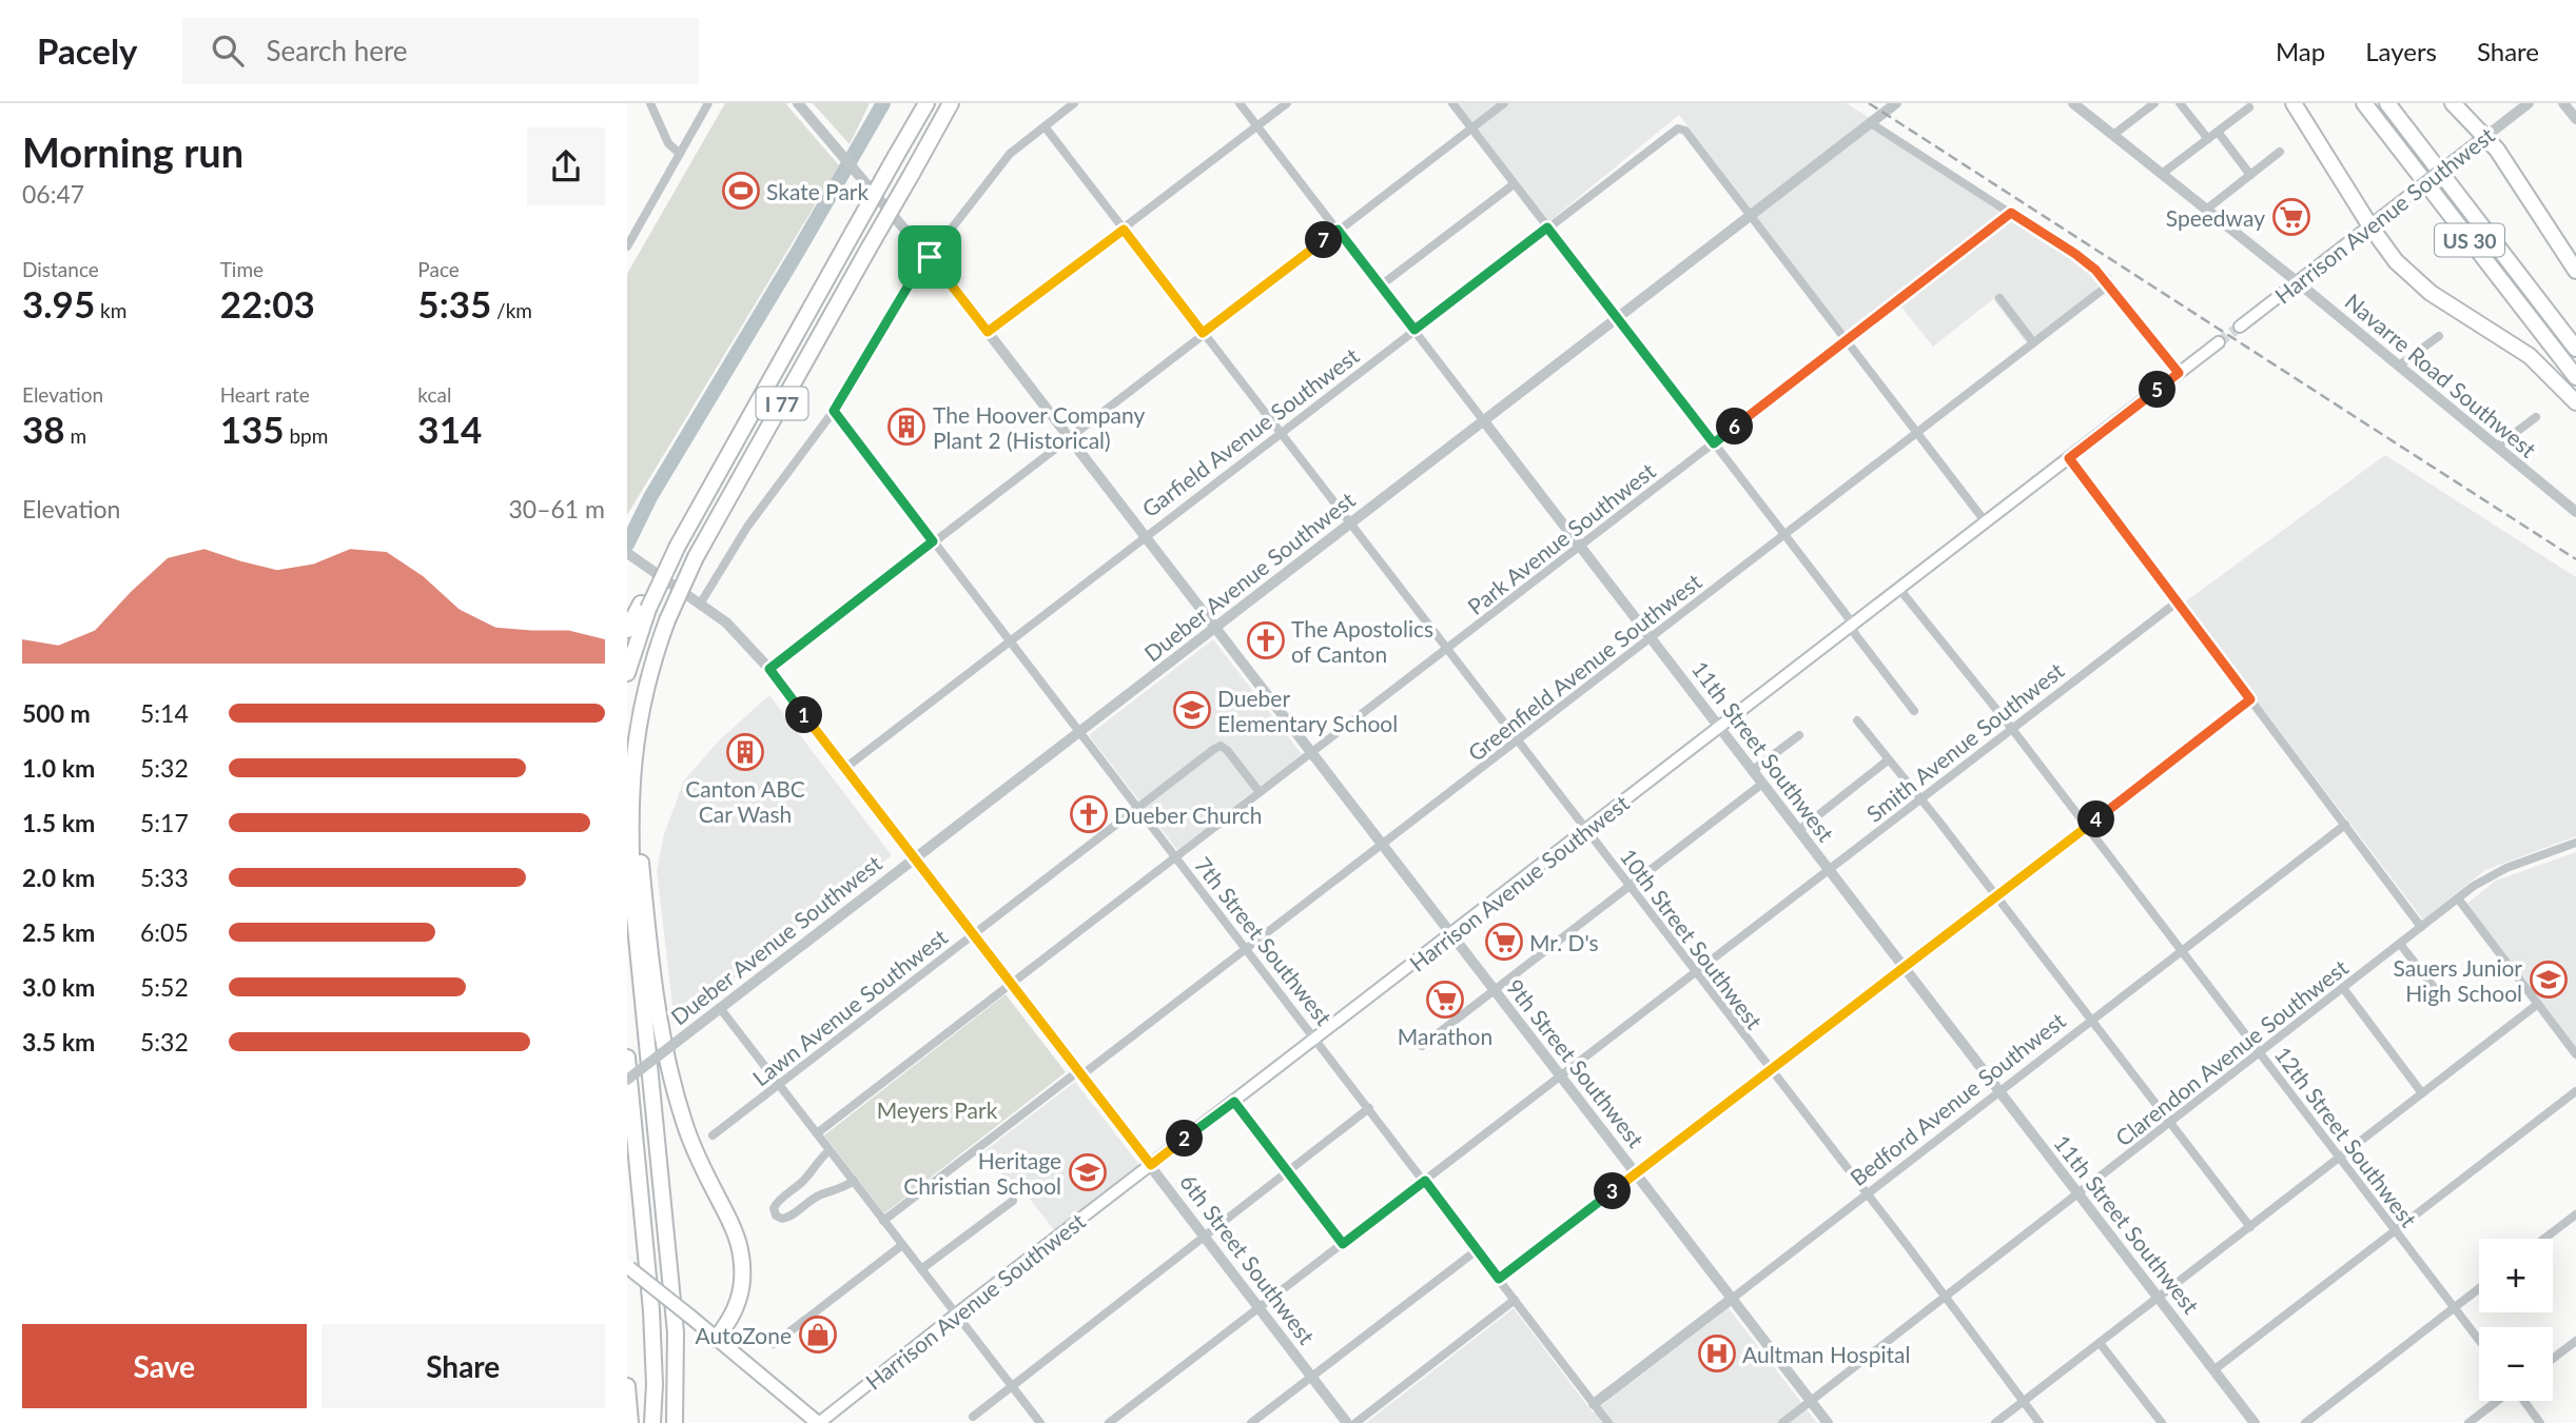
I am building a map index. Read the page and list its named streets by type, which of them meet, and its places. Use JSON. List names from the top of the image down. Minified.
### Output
{"streets":{"highway":["US 30","I 77"],"main road":["Harrison Avenue Southwest"],"street":["Navarre Road Southwest","Garfield Avenue Southwest","Park Avenue Southwest","Dueber Avenue Southwest","Greenfield Avenue Southwest","Smith Avenue Southwest","11th Street Southwest","10th Street Southwest","7th Street Southwest","Lawn Avenue Southwest","Clarendon Avenue Southwest","9th Street Southwest","Bedford Avenue Southwest","12th Street Southwest","6th Street Southwest"]},"crossings":[["Harrison Avenue Southwest","Navarre Road Southwest"],["Harrison Avenue Southwest","11th Street Southwest"],["Harrison Avenue Southwest","10th Street Southwest"],["Harrison Avenue Southwest","7th Street Southwest"],["Harrison Avenue Southwest","9th Street Southwest"],["Harrison Avenue Southwest","12th Street Southwest"],["Harrison Avenue Southwest","6th Street Southwest"],["Garfield Avenue Southwest","Dueber Avenue Southwest"],["Garfield Avenue Southwest","11th Street Southwest"],["Garfield Avenue Southwest","10th Street Southwest"],["Garfield Avenue Southwest","7th Street Southwest"],["Garfield Avenue Southwest","9th Street Southwest"],["Garfield Avenue Southwest","6th Street Southwest"],["Park Avenue Southwest","11th Street Southwest"],["Park Avenue Southwest","10th Street Southwest"],["Park Avenue Southwest","7th Street Southwest"],["Park Avenue Southwest","Lawn Avenue Southwest"],["Park Avenue Southwest","9th Street Southwest"],["Park Avenue Southwest","6th Street Southwest"],["Dueber Avenue Southwest","11th Street Southwest"],["Dueber Avenue Southwest","10th Street Southwest"],["Dueber Avenue Southwest","7th Street Southwest"],["Dueber Avenue Southwest","9th Street Southwest"],["Dueber Avenue Southwest","6th Street Southwest"],["Greenfield Avenue Southwest","11th Street Southwest"],["Greenfield Avenue Southwest","10th Street Southwest"],["Greenfield Avenue Southwest","7th Street Southwest"],["Greenfield Avenue Southwest","9th Street Southwest"],["Greenfield Avenue Southwest","6th Street Southwest"],["Smith Avenue Southwest","11th Street Southwest"],["Smith Avenue Southwest","10th Street Southwest"],["Smith Avenue Southwest","7th Street Southwest"],["Smith Avenue Southwest","9th Street Southwest"],["Smith Avenue Southwest","12th Street Southwest"],["Smith Avenue Southwest","6th Street Southwest"],["11th Street Southwest","Clarendon Avenue Southwest"],["11th Street Southwest","Bedford Avenue Southwest"],["10th Street Southwest","Clarendon Avenue Southwest"],["10th Street Southwest","Bedford Avenue Southwest"],["7th Street Southwest","Lawn Avenue Southwest"],["7th Street Southwest","Bedford Avenue Southwest"],["Lawn Avenue Southwest","6th Street Southwest"],["Clarendon Avenue Southwest","9th Street Southwest"],["Clarendon Avenue Southwest","12th Street Southwest"],["9th Street Southwest","Bedford Avenue Southwest"],["Bedford Avenue Southwest","12th Street Southwest"]],"parks":["Meyers Park"],"places":{"sports":["Skate Park"],"supermarket":["Speedway","Mr. D's","Marathon"],"building":["The Hoover Company Plant 2 (Historical)","Canton ABC Car Wash"],"church":["The Apostolics of Canton","Dueber Church"],"school or university":["Dueber Elementary School","Sauers Junior High School","Heritage Christian School"],"shop":["AutoZone"],"hospital":["Aultman Hospital"]},"page":{"header":"Pacely","search":"Search here","nav":["Map","Layers","Share"],"heading":["Morning run","06:47"],"pins":["7","5","6","1","4","2","3"],"stats":[["Distance","3.95 km"],["Time","22:03"],["Pace","5:35 /km"],["Elevation","38 m"],["Heart rate","135 bpm"],["kcal","314"]],"chart":["Elevation","30–61 m"],"list":[{"name":"500 m","note":"5:14"},{"name":"1.0 km","note":"5:32"},{"name":"1.5 km","note":"5:17"},{"name":"2.0 km","note":"5:33"},{"name":"2.5 km","note":"6:05"},{"name":"3.0 km","note":"5:52"},{"name":"3.5 km","note":"5:32"}],"map_buttons":["+","−"],"buttons":["Save","Share"]}}
